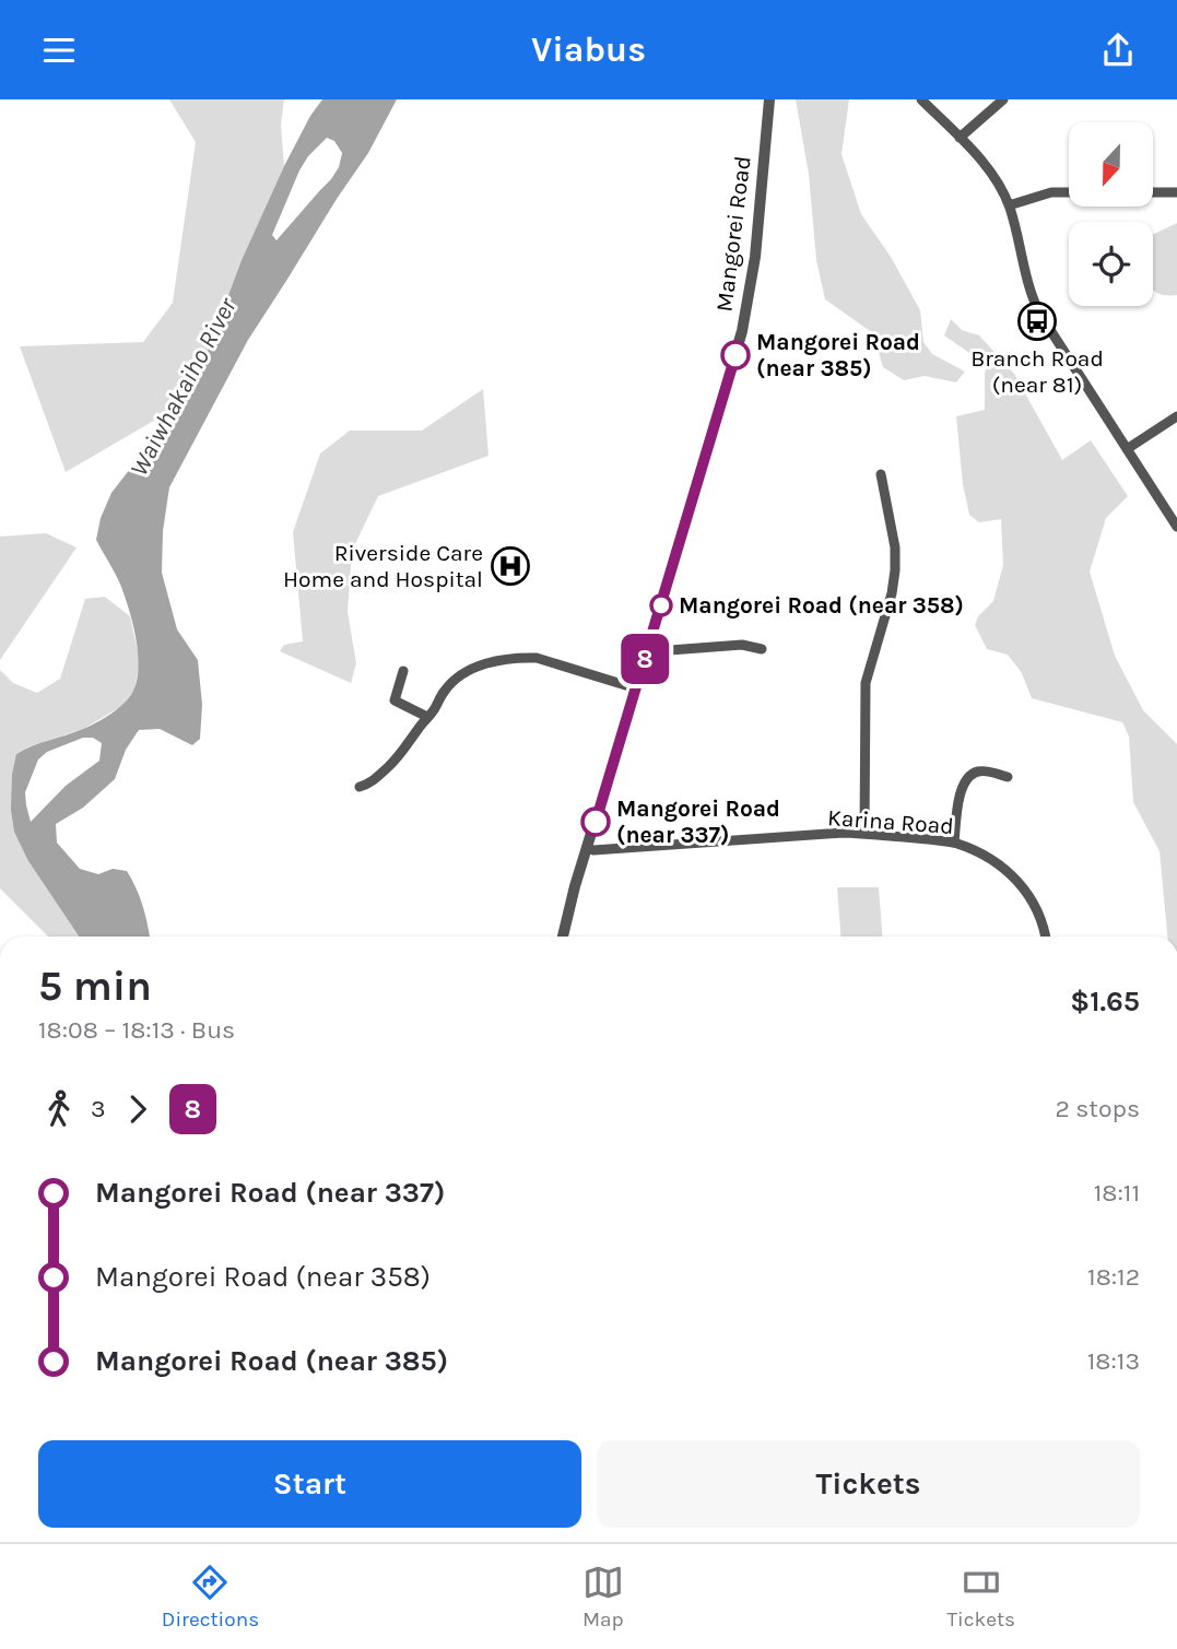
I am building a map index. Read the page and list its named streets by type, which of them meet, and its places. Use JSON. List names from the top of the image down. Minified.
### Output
{"streets":{"street":["Mangorei Road","Karina Road"]},"crossings":[["Mangorei Road","Karina Road"]],"water":["Waiwhakaiho River"],"places":{"bus stop":["Branch Road (near 81)"],"other":["Mangorei Road (near 385)","Mangorei Road (near 358)","Mangorei Road (near 337)"],"hospital":["Riverside Care Home and Hospital"]},"lines":["bus line 8"],"north":"bottom","page":{"header":"Viabus","on_map":"8","heading":["5 min","18:08 – 18:13 · Bus","$1.65"],"legs":["3","8","2 stops"],"list":[{"name":"Mangorei Road (near 337)","value":"18:11"},{"name":"Mangorei Road (near 358)","value":"18:12"},{"name":"Mangorei Road (near 385)","value":"18:13"}],"buttons":["Start","Tickets"],"tabs":["Directions","Map","Tickets"]}}
